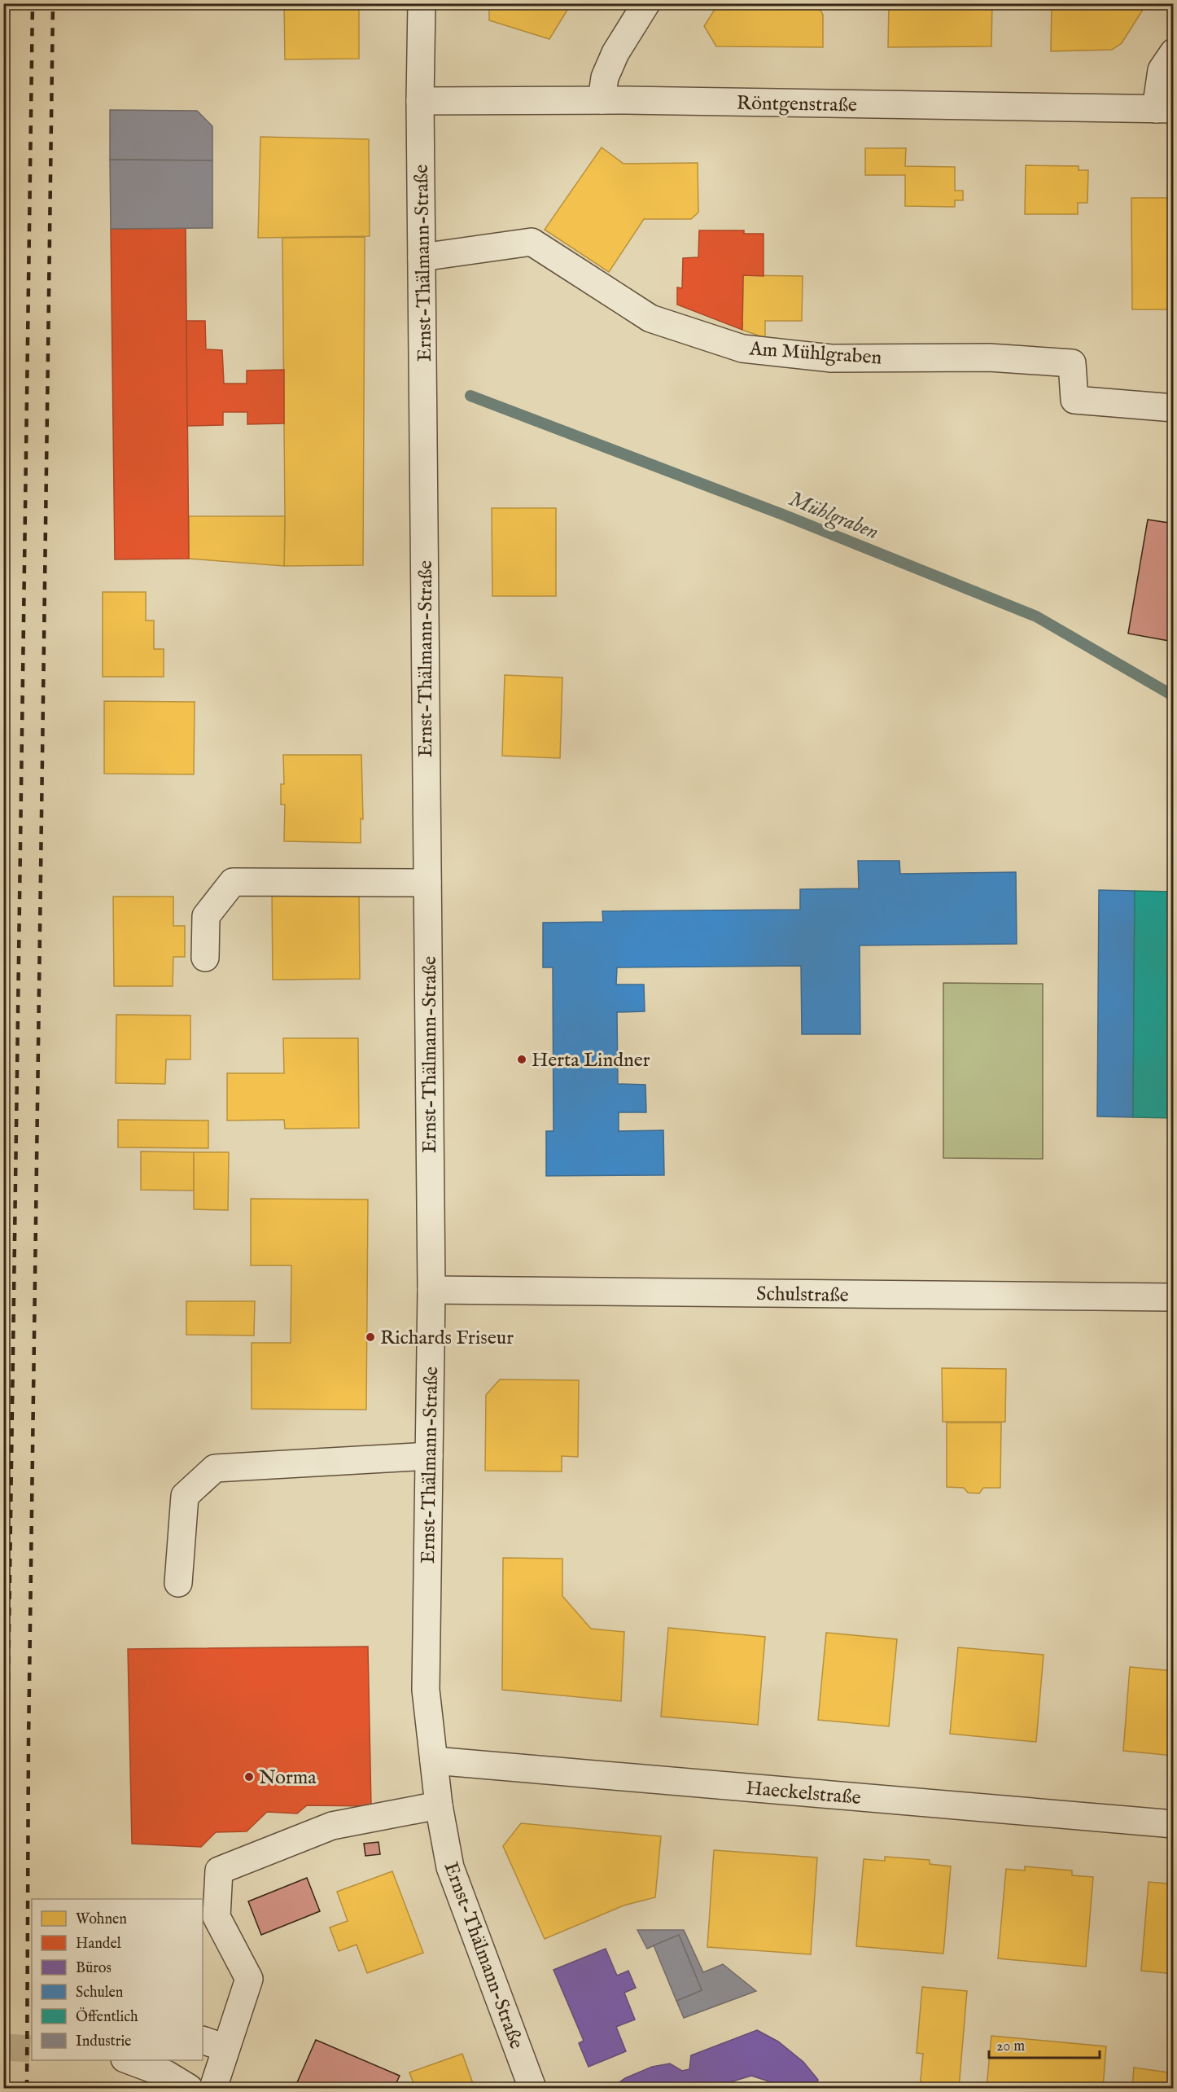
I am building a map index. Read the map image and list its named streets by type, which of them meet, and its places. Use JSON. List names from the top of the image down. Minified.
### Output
{"streets":{"street":["Röntgenstraße","Ernst-Thälmann-Straße","Am Mühlgraben","Schulstraße","Haeckelstraße"]},"crossings":[["Röntgenstraße","Ernst-Thälmann-Straße"],["Ernst-Thälmann-Straße","Am Mühlgraben"],["Ernst-Thälmann-Straße","Schulstraße"],["Ernst-Thälmann-Straße","Haeckelstraße"]],"water":["Mühlgraben"],"places":["Herta Lindner","Richards Friseur","Norma"],"legend":["Wohnen","Handel","Büros","Schulen","Öffentlich","Industrie"],"scale_bar":"20 m"}
